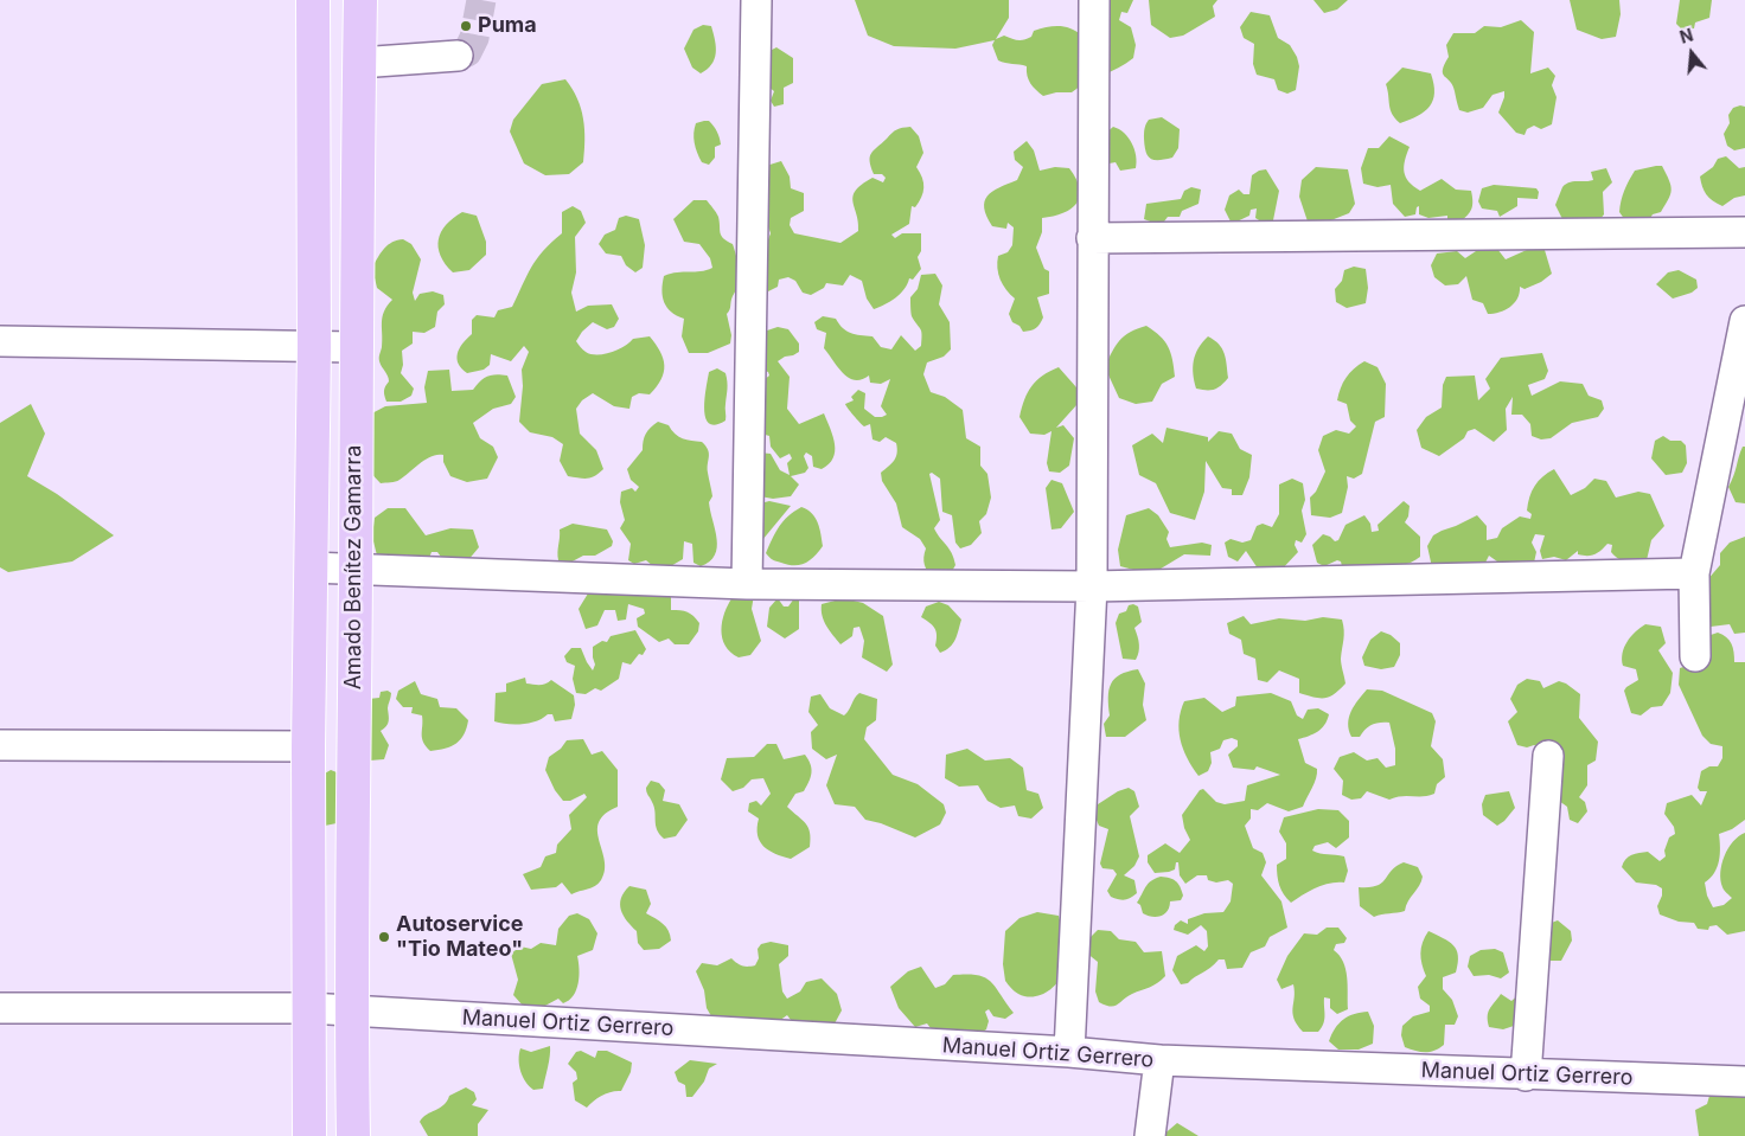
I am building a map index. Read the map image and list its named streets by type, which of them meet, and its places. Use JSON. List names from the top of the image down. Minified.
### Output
{"streets":{"main road":["Amado Benítez Gamarra"],"street":["Manuel Ortiz Gerrero"]},"crossings":[["Amado Benítez Gamarra","Manuel Ortiz Gerrero"]],"places":["Puma","Autoservice \"Tio Mateo\""],"north":"top"}
